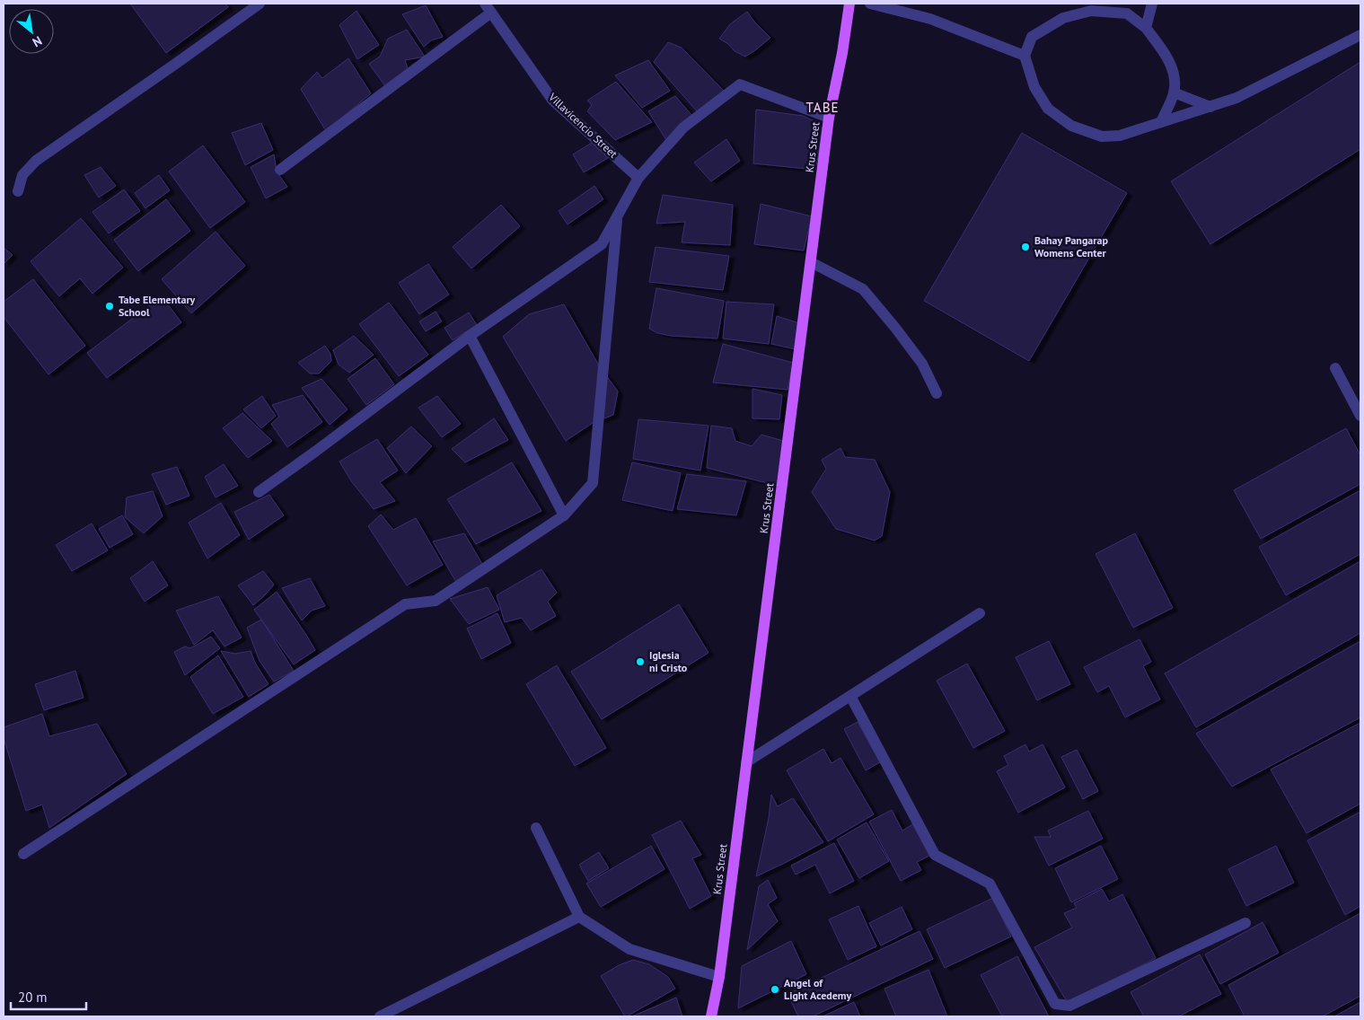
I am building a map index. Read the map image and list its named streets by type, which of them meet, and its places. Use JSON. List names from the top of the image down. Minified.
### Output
{"streets":{"main road":["Krus Street"],"street":["Villavicencio Street"]},"districts":["TABE"],"places":["Bahay Pangarap Womens Center","Tabe Elementary School","Iglesia ni Cristo","Angel of Light Acedemy"],"scale_bar":"20 m","north":"bottom right"}
